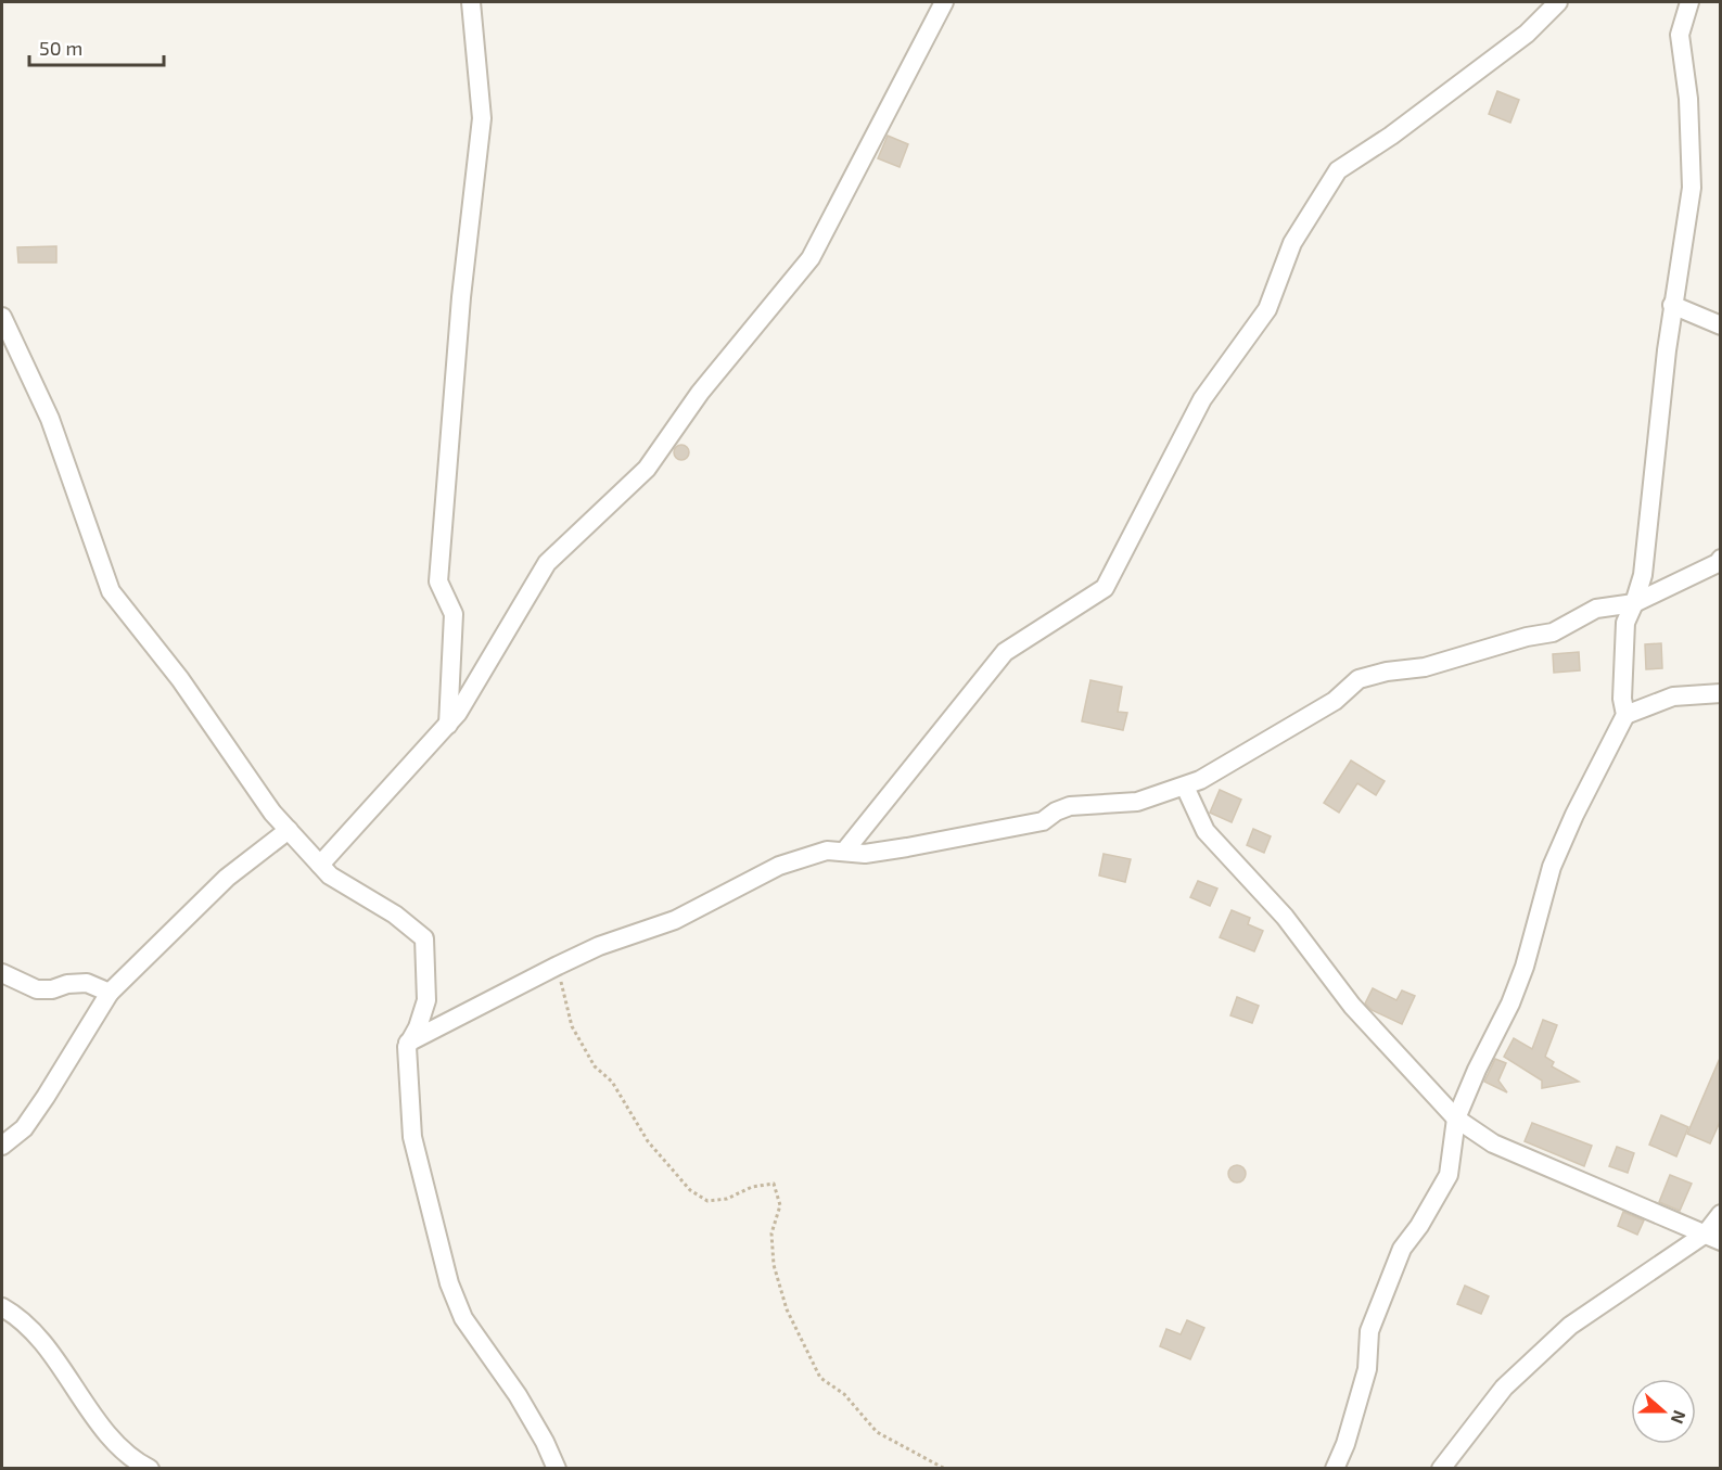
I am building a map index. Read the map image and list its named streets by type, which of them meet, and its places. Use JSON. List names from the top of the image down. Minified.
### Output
{"scale_bar":"50 m","north":"right"}
